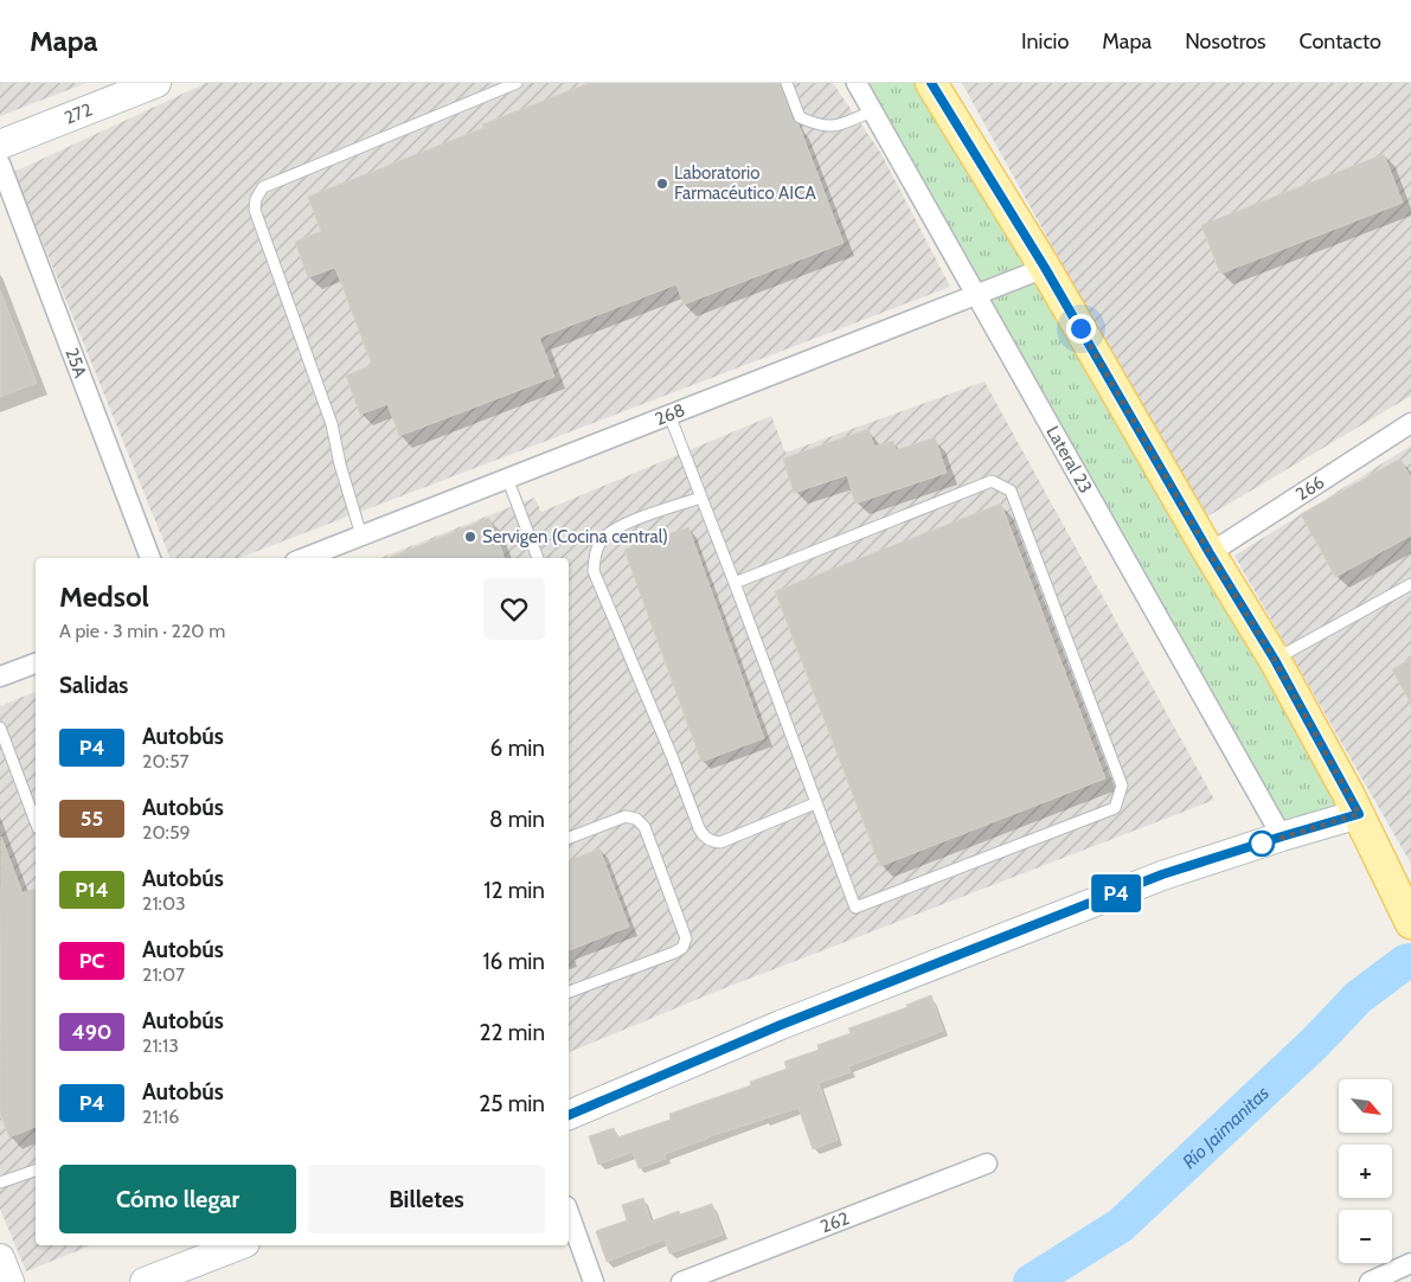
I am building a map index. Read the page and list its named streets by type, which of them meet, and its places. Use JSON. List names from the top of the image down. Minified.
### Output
{"streets":{"street":["272","25A","268","Lateral 23","266","262"]},"crossings":[["268","Lateral 23"]],"water":["Río Jaimanitas"],"places":["Laboratorio Farmacéutico AICA","Servigen (Cocina central)"],"lines":["bus line P4"],"north":"bottom right","page":{"header":"Mapa","nav":["Inicio","Mapa","Nosotros","Contacto"],"on_map":"P4","heading":[["Medsol","A pie · 3 min · 220 m"],"Salidas"],"list":[{"mark":"P4","name":"Autobús","note":"20:57","value":"6 min"},{"mark":"55","name":"Autobús","note":"20:59","value":"8 min"},{"mark":"P14","name":"Autobús","note":"21:03","value":"12 min"},{"mark":"PC","name":"Autobús","note":"21:07","value":"16 min"},{"mark":"490","name":"Autobús","note":"21:13","value":"22 min"},{"mark":"P4","name":"Autobús","note":"21:16","value":"25 min"}],"map_buttons":["+","−"],"buttons":["Cómo llegar","Billetes"]}}
